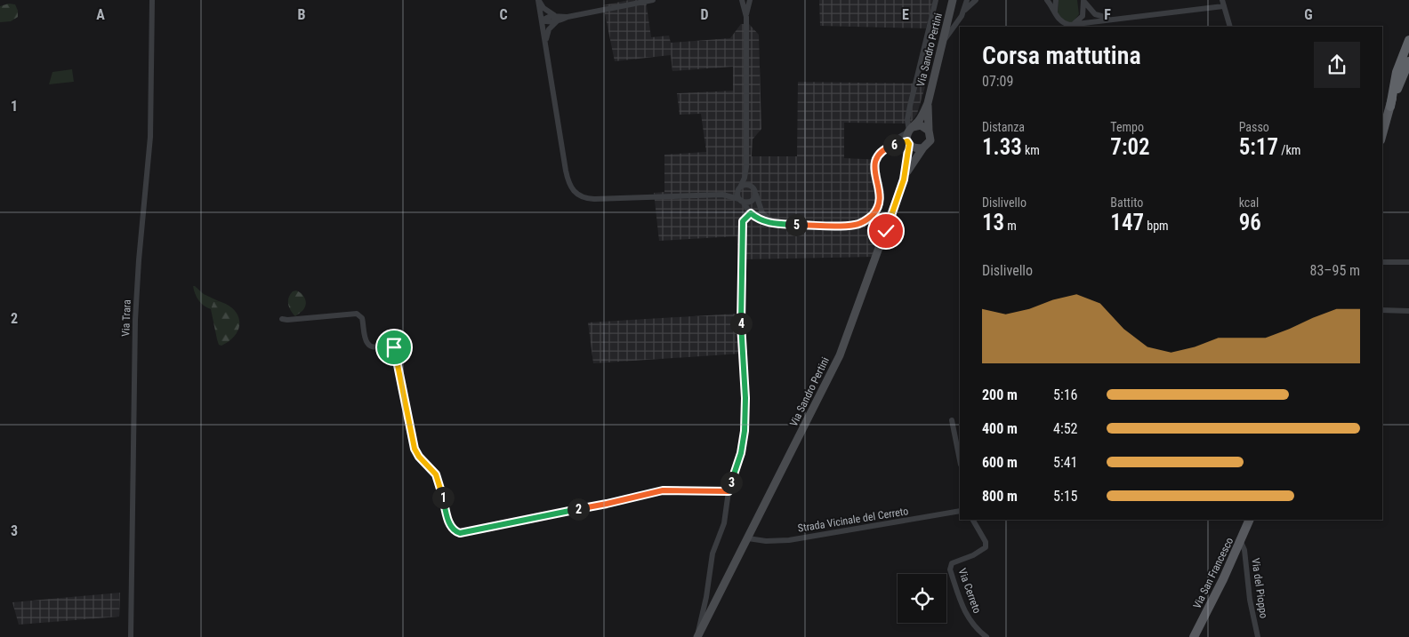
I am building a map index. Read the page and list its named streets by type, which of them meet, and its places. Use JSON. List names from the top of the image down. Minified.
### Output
{"streets":{"main road":["Via Sandro Pertini","Via San Francesco"],"street":["Via Trara","Strada Vicinale del Cerreto","Via del Pioppo","Via Cerreto"]},"crossings":[["Via Sandro Pertini","Strada Vicinale del Cerreto"],["Via San Francesco","Via del Pioppo"]],"page":{"heading":["Corsa mattutina","07:09"],"stats":[["Distanza","1.33 km"],["Tempo","7:02"],["Passo","5:17 /km"],["Dislivello","13 m"],["Battito","147 bpm"],["kcal","96"]],"pins":["6","5","4","3","1","2"],"chart":["Dislivello","83–95 m"],"list":[{"name":"200 m","note":"5:16"},{"name":"400 m","note":"4:52"},{"name":"600 m","note":"5:41"},{"name":"800 m","note":"5:15"}]},"grid":{"columns":["A","B","C","D","E","F","G"],"rows":["1","2","3"]}}
